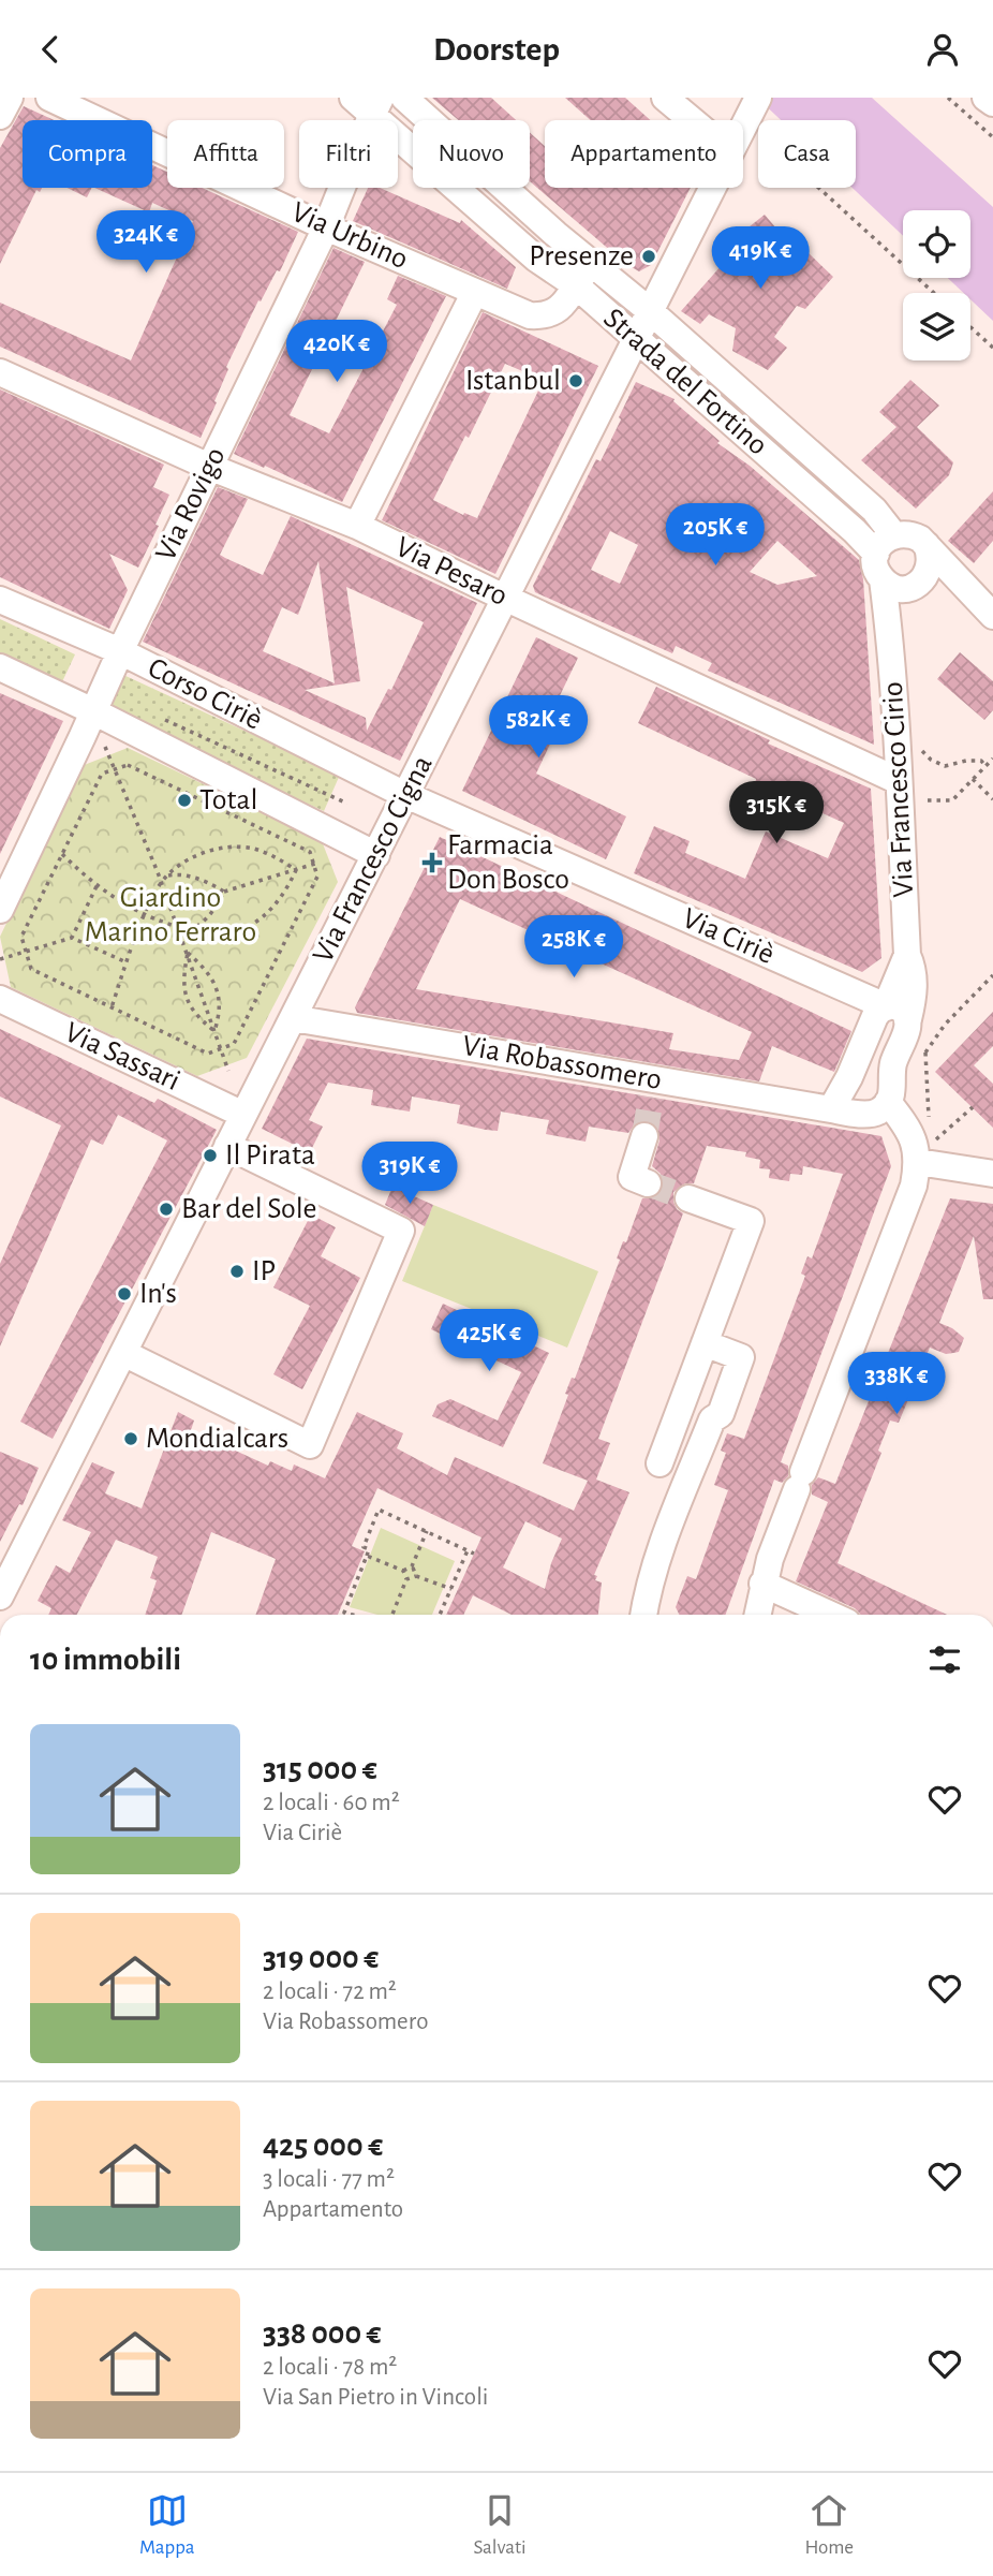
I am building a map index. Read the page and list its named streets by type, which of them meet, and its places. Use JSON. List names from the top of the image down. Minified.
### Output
{"streets":{"street":["Via Urbino","Strada del Fortino","Via Rovigo","Via Pesaro","Corso Ciriè","Via Francesco Cirio","Via Francesco Cigna","Via Ciriè","Via Sassari","Via Robassomero"]},"crossings":[["Via Urbino","Strada del Fortino"],["Via Urbino","Via Rovigo"],["Strada del Fortino","Via Rovigo"],["Strada del Fortino","Via Francesco Cirio"],["Strada del Fortino","Via Francesco Cigna"],["Via Rovigo","Via Pesaro"],["Via Rovigo","Corso Ciriè"],["Via Pesaro","Via Francesco Cirio"],["Via Pesaro","Via Francesco Cigna"],["Corso Ciriè","Via Francesco Cigna"],["Corso Ciriè","Via Ciriè"],["Via Francesco Cirio","Via Ciriè"],["Via Francesco Cigna","Via Ciriè"],["Via Francesco Cigna","Via Sassari"],["Via Francesco Cigna","Via Robassomero"]],"parks":["Giardino Marino Ferraro"],"places":{"other":["Presenze","Istanbul","Total","Il Pirata","Bar del Sole","IP","In's","Mondialcars"],"health":["Farmacia Don Bosco"]},"page":{"header":"Doorstep","chip":["Compra","Affitta","Filtri","Nuovo","Appartamento","Casa"],"price":["324K €","419K €","420K €","205K €","582K €","315K €","258K €","319K €","425K €","338K €"],"heading":"10 immobili","list":[{"name":"315 000 €","note":"2 locali · 60 m² · Via Ciriè"},{"name":"319 000 €","note":"2 locali · 72 m² · Via Robassomero"},{"name":"425 000 €","note":"3 locali · 77 m² · Appartamento"},{"name":"338 000 €","note":"2 locali · 78 m² · Via San Pietro in Vincoli"}],"tabs":["Mappa","Salvati","Home"]}}
